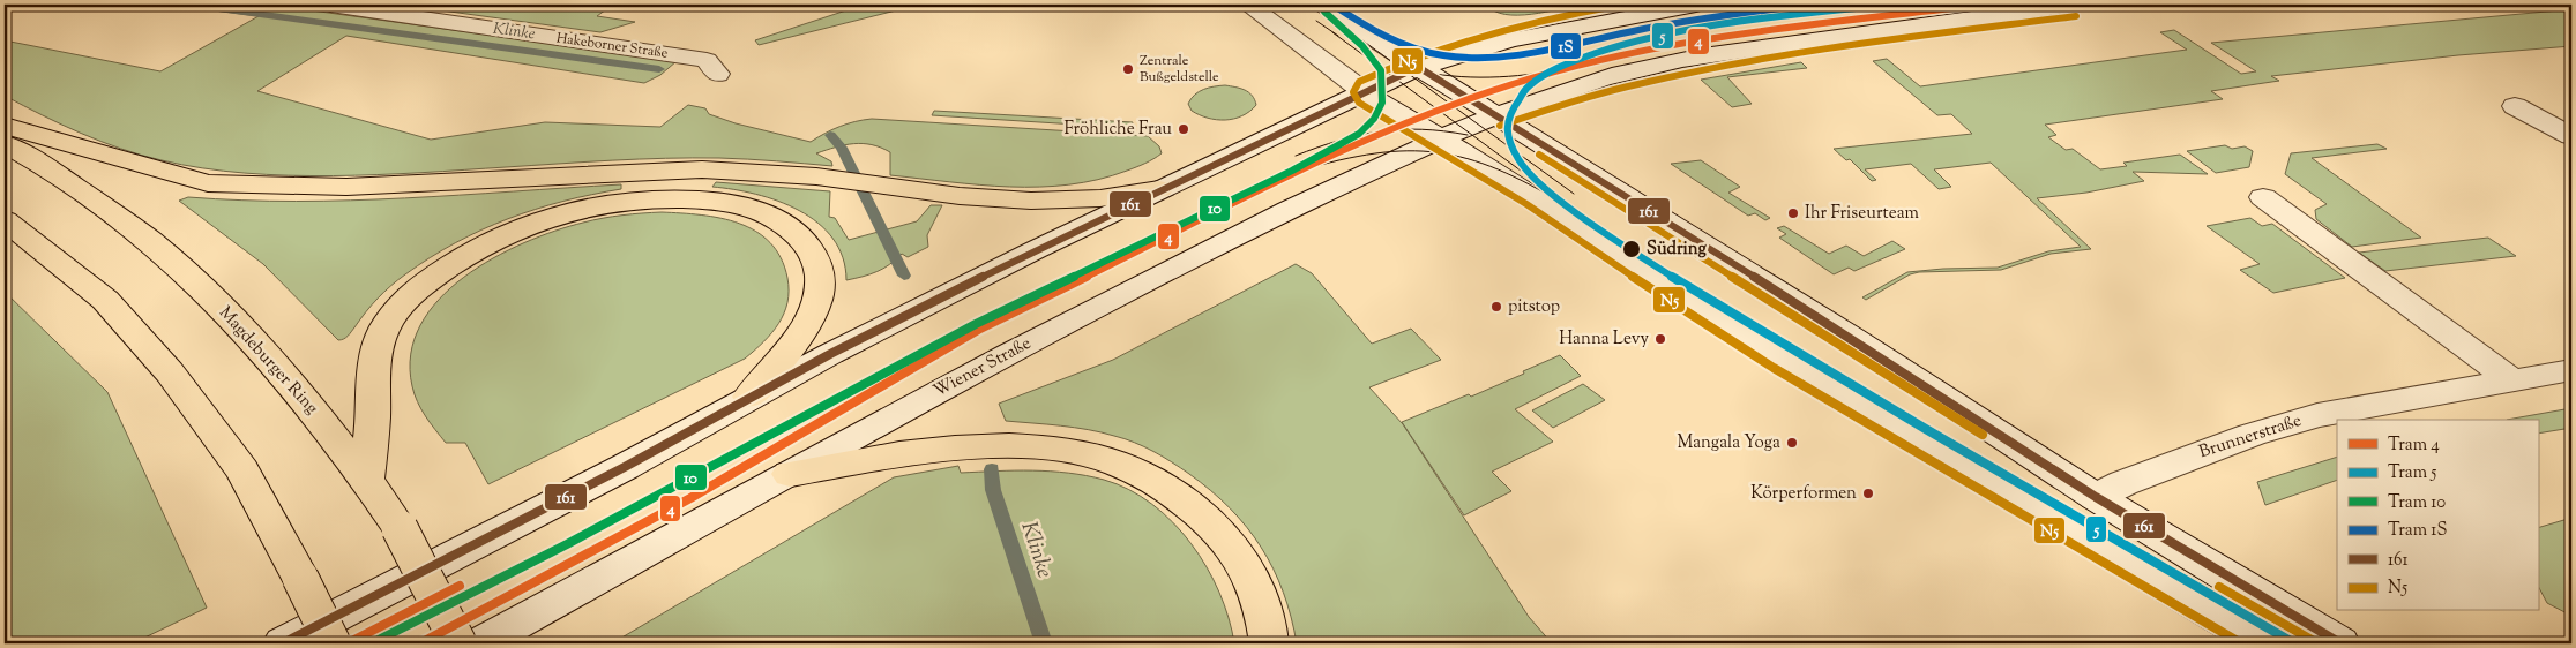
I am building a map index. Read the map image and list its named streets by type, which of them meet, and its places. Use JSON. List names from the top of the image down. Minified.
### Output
{"streets":{"highway":["Magdeburger Ring"],"main road":["Hakeborner Straße","Wiener Straße","Brunnerstraße"]},"water":["Klinke"],"places":["Zentrale Bußgeldstelle","Fröhliche Frau","Ihr Friseurteam","Südring","pitstop","Hanna Levy","Mangala Yoga","Körperformen"],"lines":["tram line 4","tram line 5","tram line 1S","transit line N5","tram line 10","transit line 161"],"legend":["Tram 4","Tram 5","Tram 10","Tram 1S","161","N5"]}
